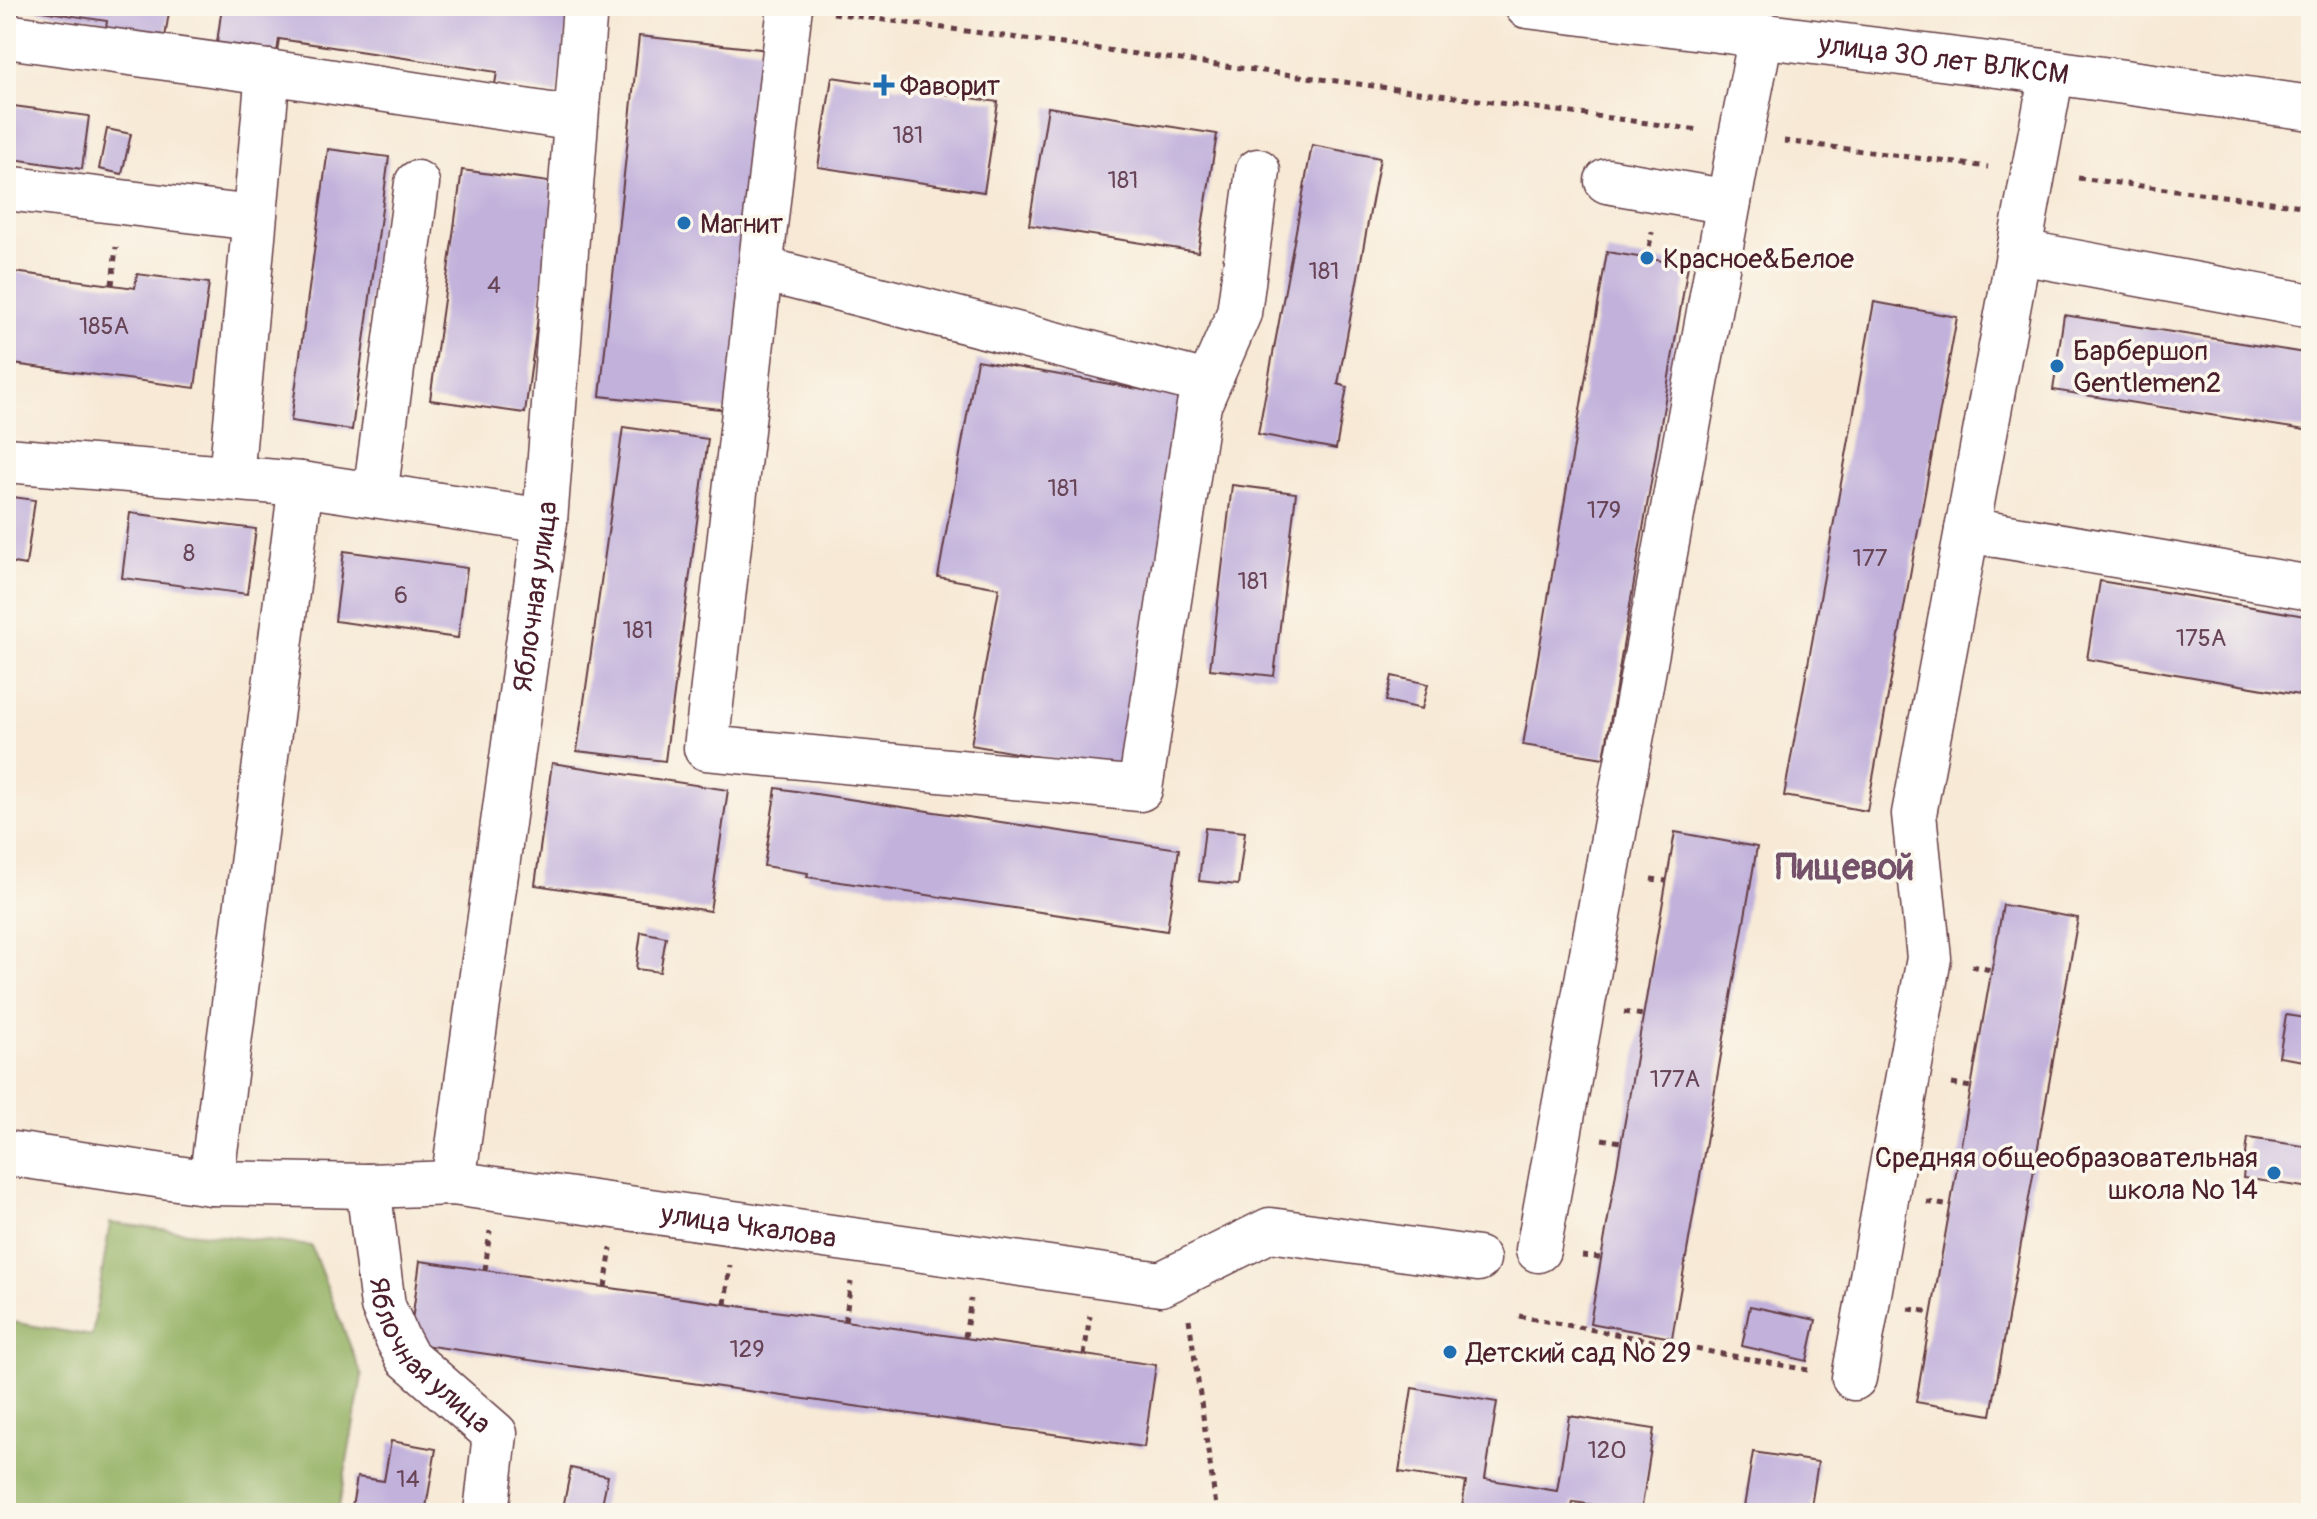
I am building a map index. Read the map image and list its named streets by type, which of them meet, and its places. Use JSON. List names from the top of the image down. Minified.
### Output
{"streets":{"street":["улица 30 лет ВЛКСМ","Яблочная улица","улица Чкалова"]},"crossings":[["Яблочная улица","улица Чкалова"]],"districts":["Пищевой"],"places":{"health":["Фаворит"],"other":["Магнит","Красное&Белое","Барбершоп Gentlemen2","Средняя общеобразовательная школа № 14","Детский сад № 29"]},"house_numbers":["181","181","181","4","185А","181","179","8","177","181","6","181","175А","177А","129","120","14"]}
